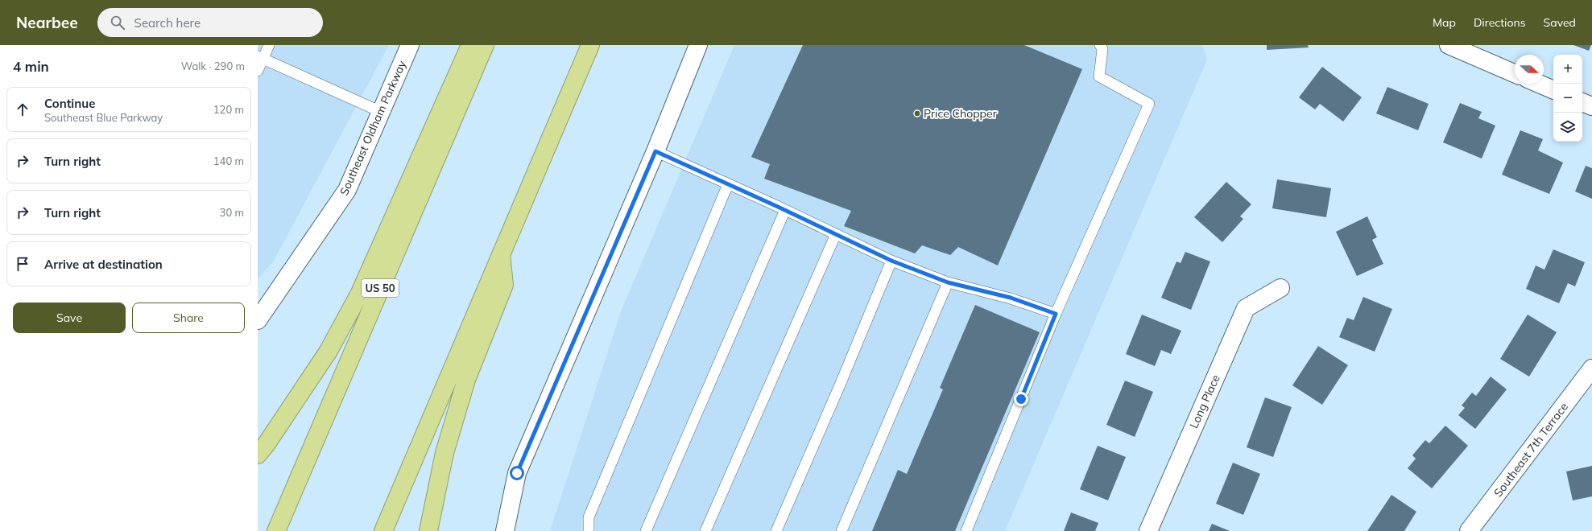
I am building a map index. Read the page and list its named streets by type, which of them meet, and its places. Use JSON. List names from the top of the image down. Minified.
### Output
{"streets":{"highway":["US 50"],"street":["Southeast Oldham Parkway","Long Place","Southeast 7th Terrace"]},"places":["Price Chopper"],"north":"right","page":{"header":"Nearbee","search":"Search here","nav":["Map","Directions","Saved"],"heading":["4 min","Walk · 290 m"],"map_buttons":["+","−"],"list":[["Continue","Southeast Blue Parkway","120 m"],["Turn right","140 m"],["Turn right","30 m"],"Arrive at destination"],"buttons":["Save","Share"]}}
